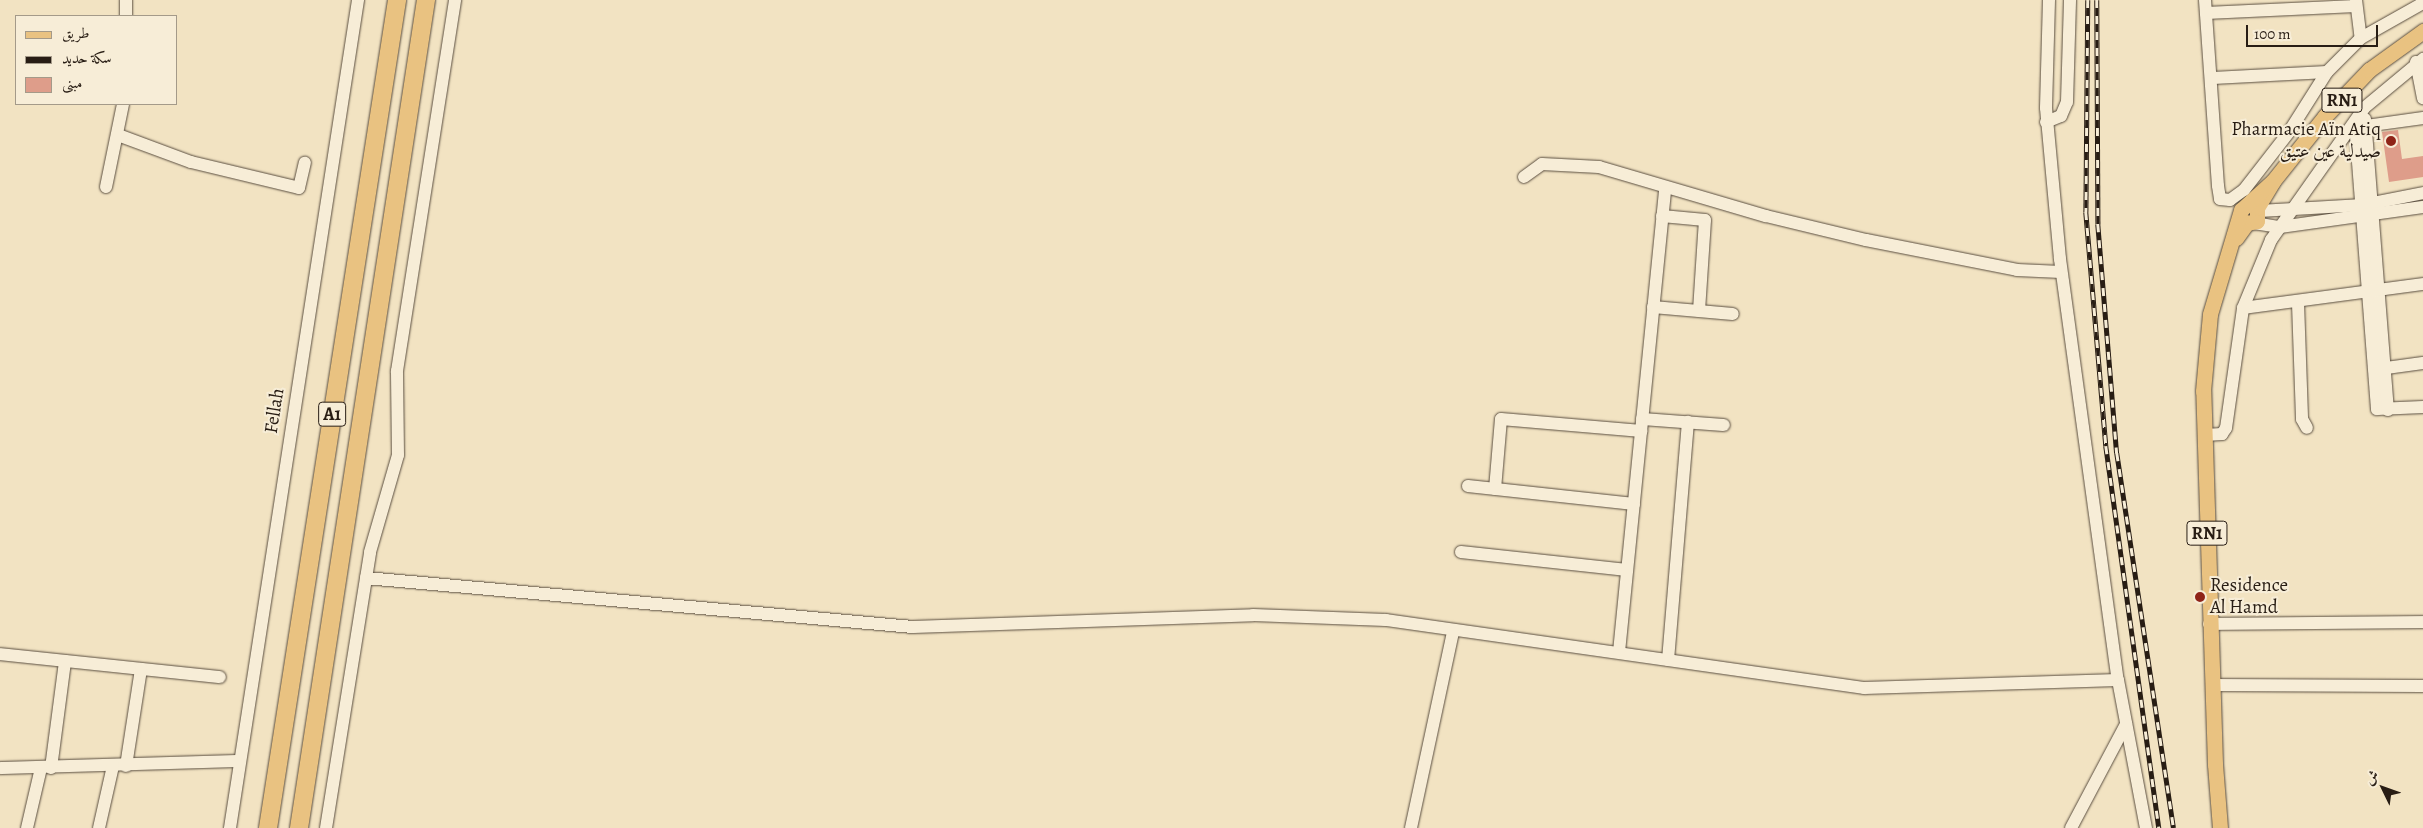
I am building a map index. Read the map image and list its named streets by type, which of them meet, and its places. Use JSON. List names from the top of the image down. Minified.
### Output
{"streets":{"highway":["A1"],"main road":["RN1"],"street":["Fellah"]},"places":["Pharmacie Aïn Atiq صيدلية عين عتيق","Residence Al Hamd"],"legend":["طريق","سكة حديد","مبنى"],"scale_bar":"100 m","north":"top left"}
